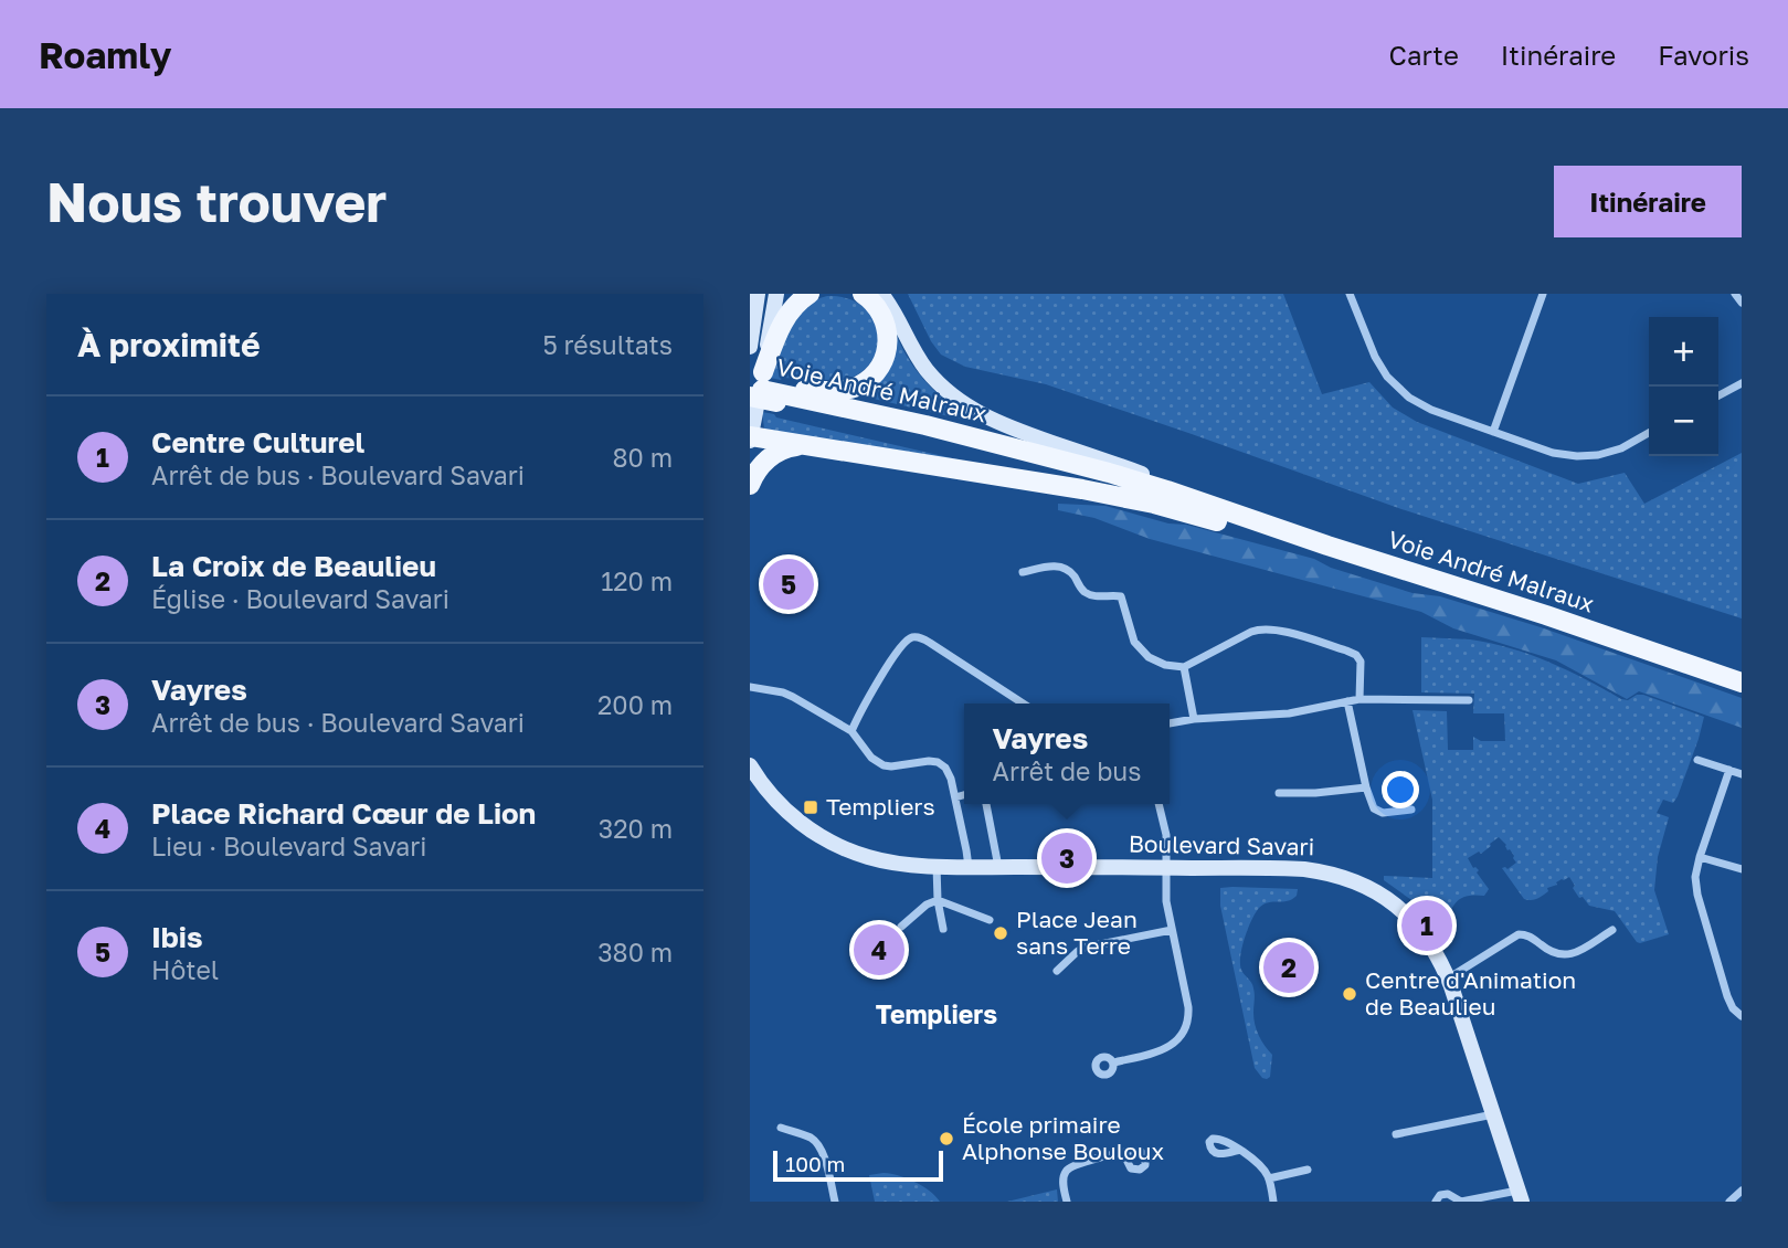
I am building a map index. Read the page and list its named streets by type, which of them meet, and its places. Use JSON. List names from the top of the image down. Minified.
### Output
{"streets":{"main road":["Voie André Malraux"],"street":["Boulevard Savari"]},"districts":["Templiers"],"places":{"transit":["Templiers"],"other":["Place Jean sans Terre","Centre d'Animation de Beaulieu","École primaire Alphonse Bouloux"]},"scale_bar":"100 m","page":{"header":"Roamly","nav":["Carte","Itinéraire","Favoris"],"buttons":"Itinéraire","title":"Nous trouver","heading":["À proximité","5 résultats"],"map_buttons":["+","−"],"list":[{"mark":"1","name":"Centre Culturel","note":"Arrêt de bus · Boulevard Savari","value":"80 m"},{"mark":"2","name":"La Croix de Beaulieu","note":"Église · Boulevard Savari","value":"120 m"},{"mark":"3","name":"Vayres","note":"Arrêt de bus · Boulevard Savari","value":"200 m"},{"mark":"4","name":"Place Richard Cœur de Lion","note":"Lieu · Boulevard Savari","value":"320 m"},{"mark":"5","name":"Ibis","note":"Hôtel","value":"380 m"}],"pins":["5","3","1","4","2"],"popup":["Vayres","Arrêt de bus"],"scale":"100 m"}}
